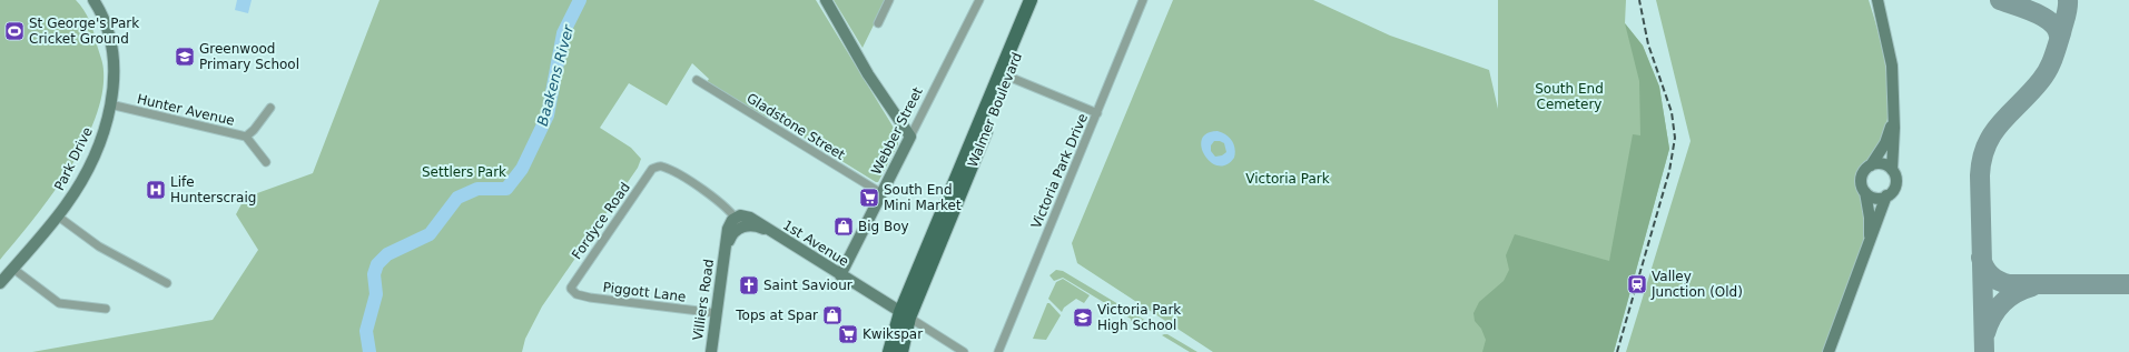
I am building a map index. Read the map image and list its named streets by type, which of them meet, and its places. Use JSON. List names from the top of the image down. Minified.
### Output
{"streets":{"main road":["Walmer Boulevard"],"street":["Hunter Avenue","Gladstone Street","Webber Street","Park Drive","Victoria Park Drive","Fordyce Road","1st Avenue","Piggott Lane","Villiers Road"]},"crossings":[["Hunter Avenue","Park Drive"],["Walmer Boulevard","1st Avenue"],["Gladstone Street","Webber Street"],["Webber Street","1st Avenue"],["Fordyce Road","1st Avenue"],["Fordyce Road","Piggott Lane"],["Fordyce Road","Villiers Road"],["1st Avenue","Villiers Road"],["Piggott Lane","Villiers Road"]],"water":["Baakens River"],"parks":["South End Cemetery","Settlers Park","Victoria Park"],"places":{"sports":["St George's Park Cricket Ground"],"school or university":["Greenwood Primary School","Victoria Park High School"],"hospital":["Life Hunterscraig"],"supermarket":["South End Mini Market","Kwikspar"],"shop":["Big Boy","Tops at Spar"],"station":["Valley Junction (Old)"],"church":["Saint Saviour"]}}
